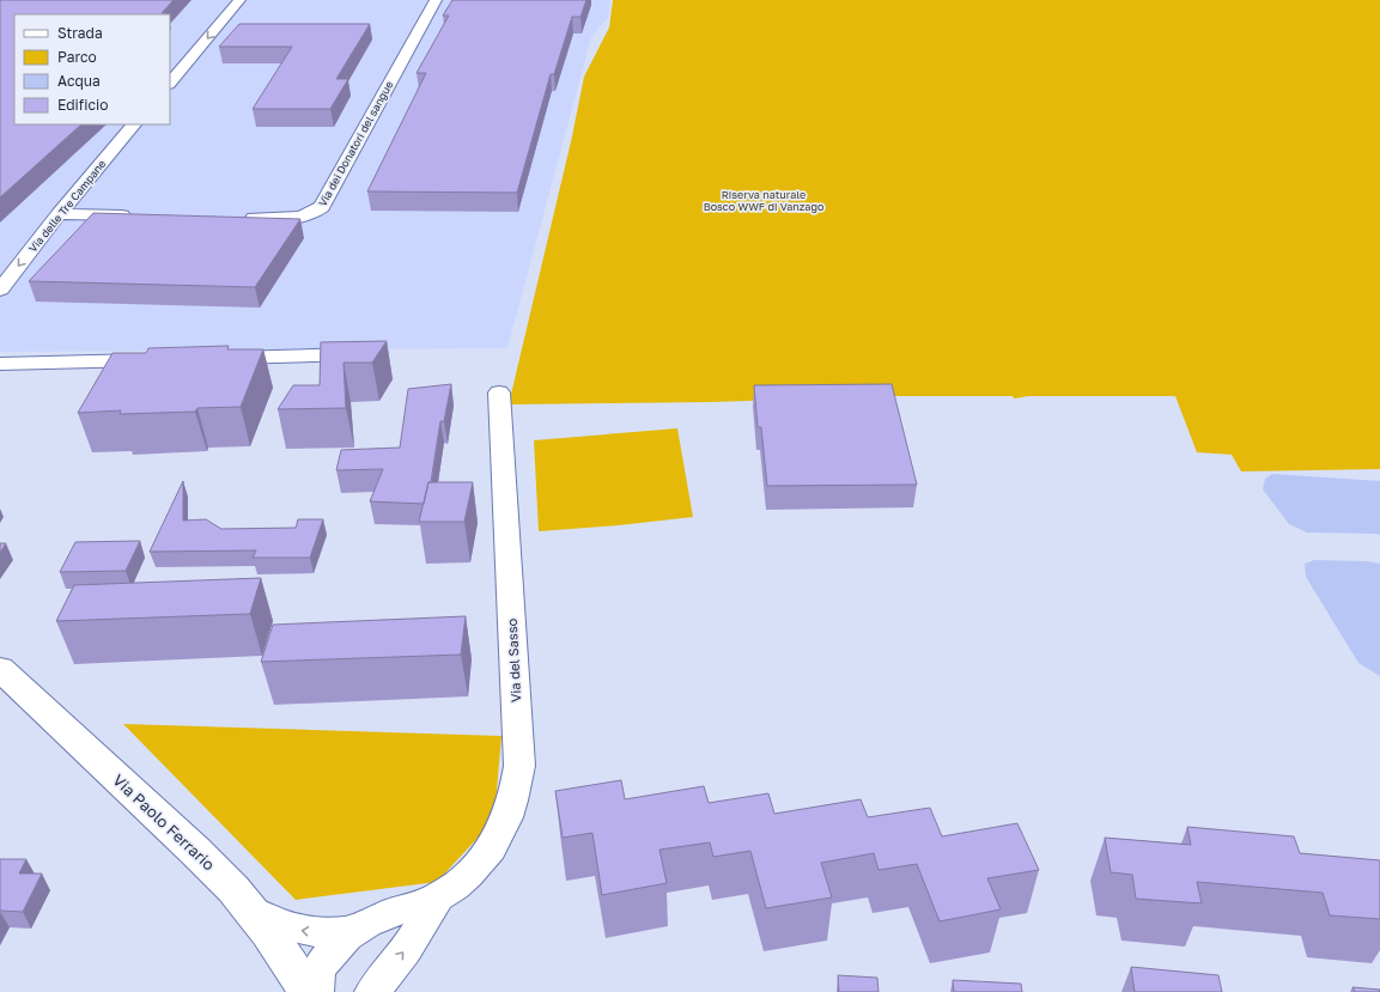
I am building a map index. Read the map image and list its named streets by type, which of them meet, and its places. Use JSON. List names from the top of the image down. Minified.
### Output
{"streets":{"street":["Via dei Donatori del sangue","Via delle Tre Campane","Via del Sasso","Via Paolo Ferrario"]},"crossings":[["Via del Sasso","Via Paolo Ferrario"]],"one_way":["Via delle Tre Campane"],"parks":["Riserva naturale Bosco WWF di Vanzago"],"legend":["Strada","Parco","Acqua","Edificio"]}
